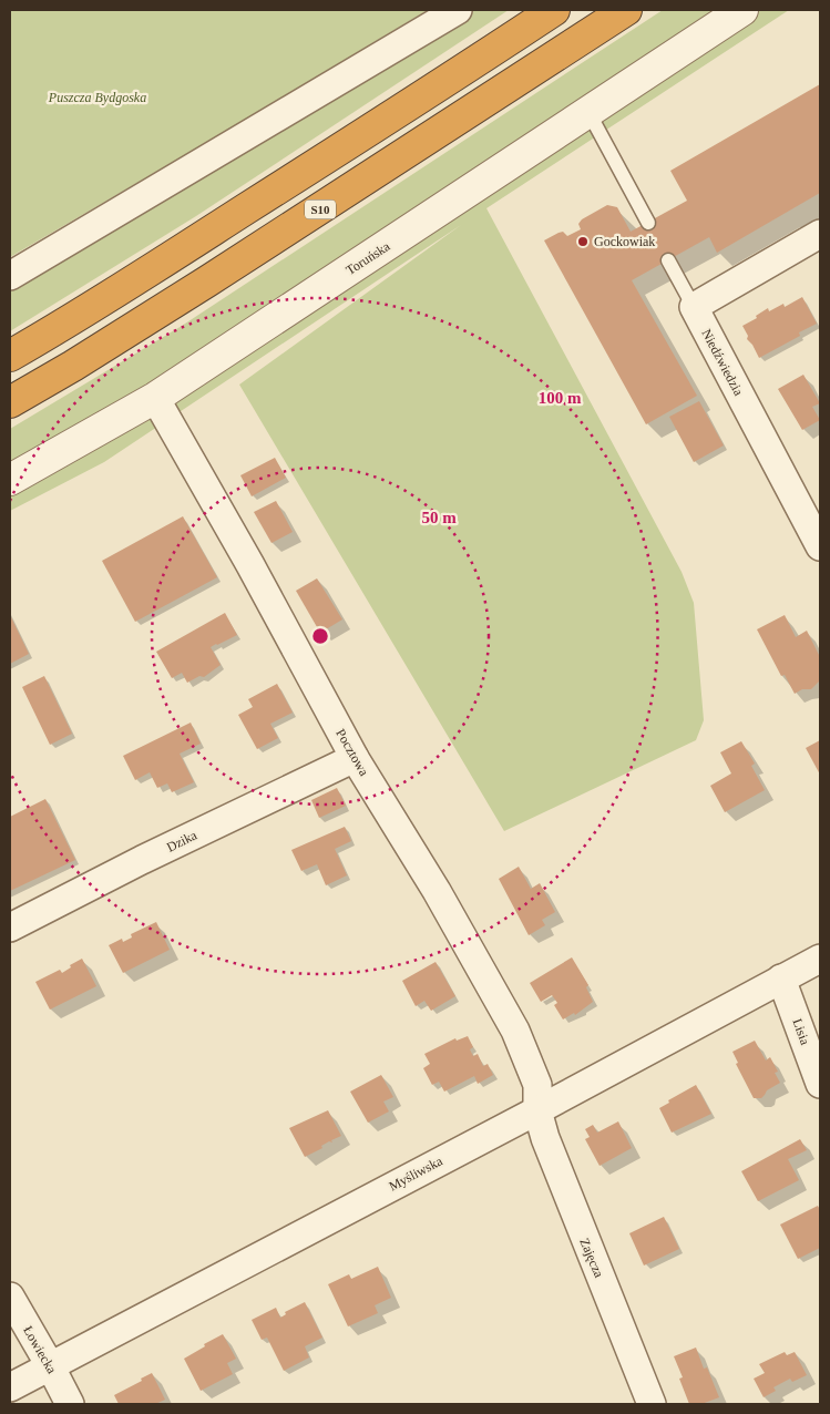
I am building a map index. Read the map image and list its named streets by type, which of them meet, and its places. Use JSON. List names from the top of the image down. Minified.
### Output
{"streets":{"highway":["S10"],"street":["Toruńska","Niedźwiedzia","Pocztowa","Dzika","Lisia","Myśliwska","Zajęcza","Łowiecka"]},"crossings":[["Toruńska","Pocztowa"],["Pocztowa","Dzika"],["Pocztowa","Myśliwska"],["Pocztowa","Zajęcza"],["Lisia","Myśliwska"],["Myśliwska","Zajęcza"],["Myśliwska","Łowiecka"]],"parks":["Puszcza Bydgoska"],"places":["Gockowiak"],"rings":["100 m","50 m"]}
